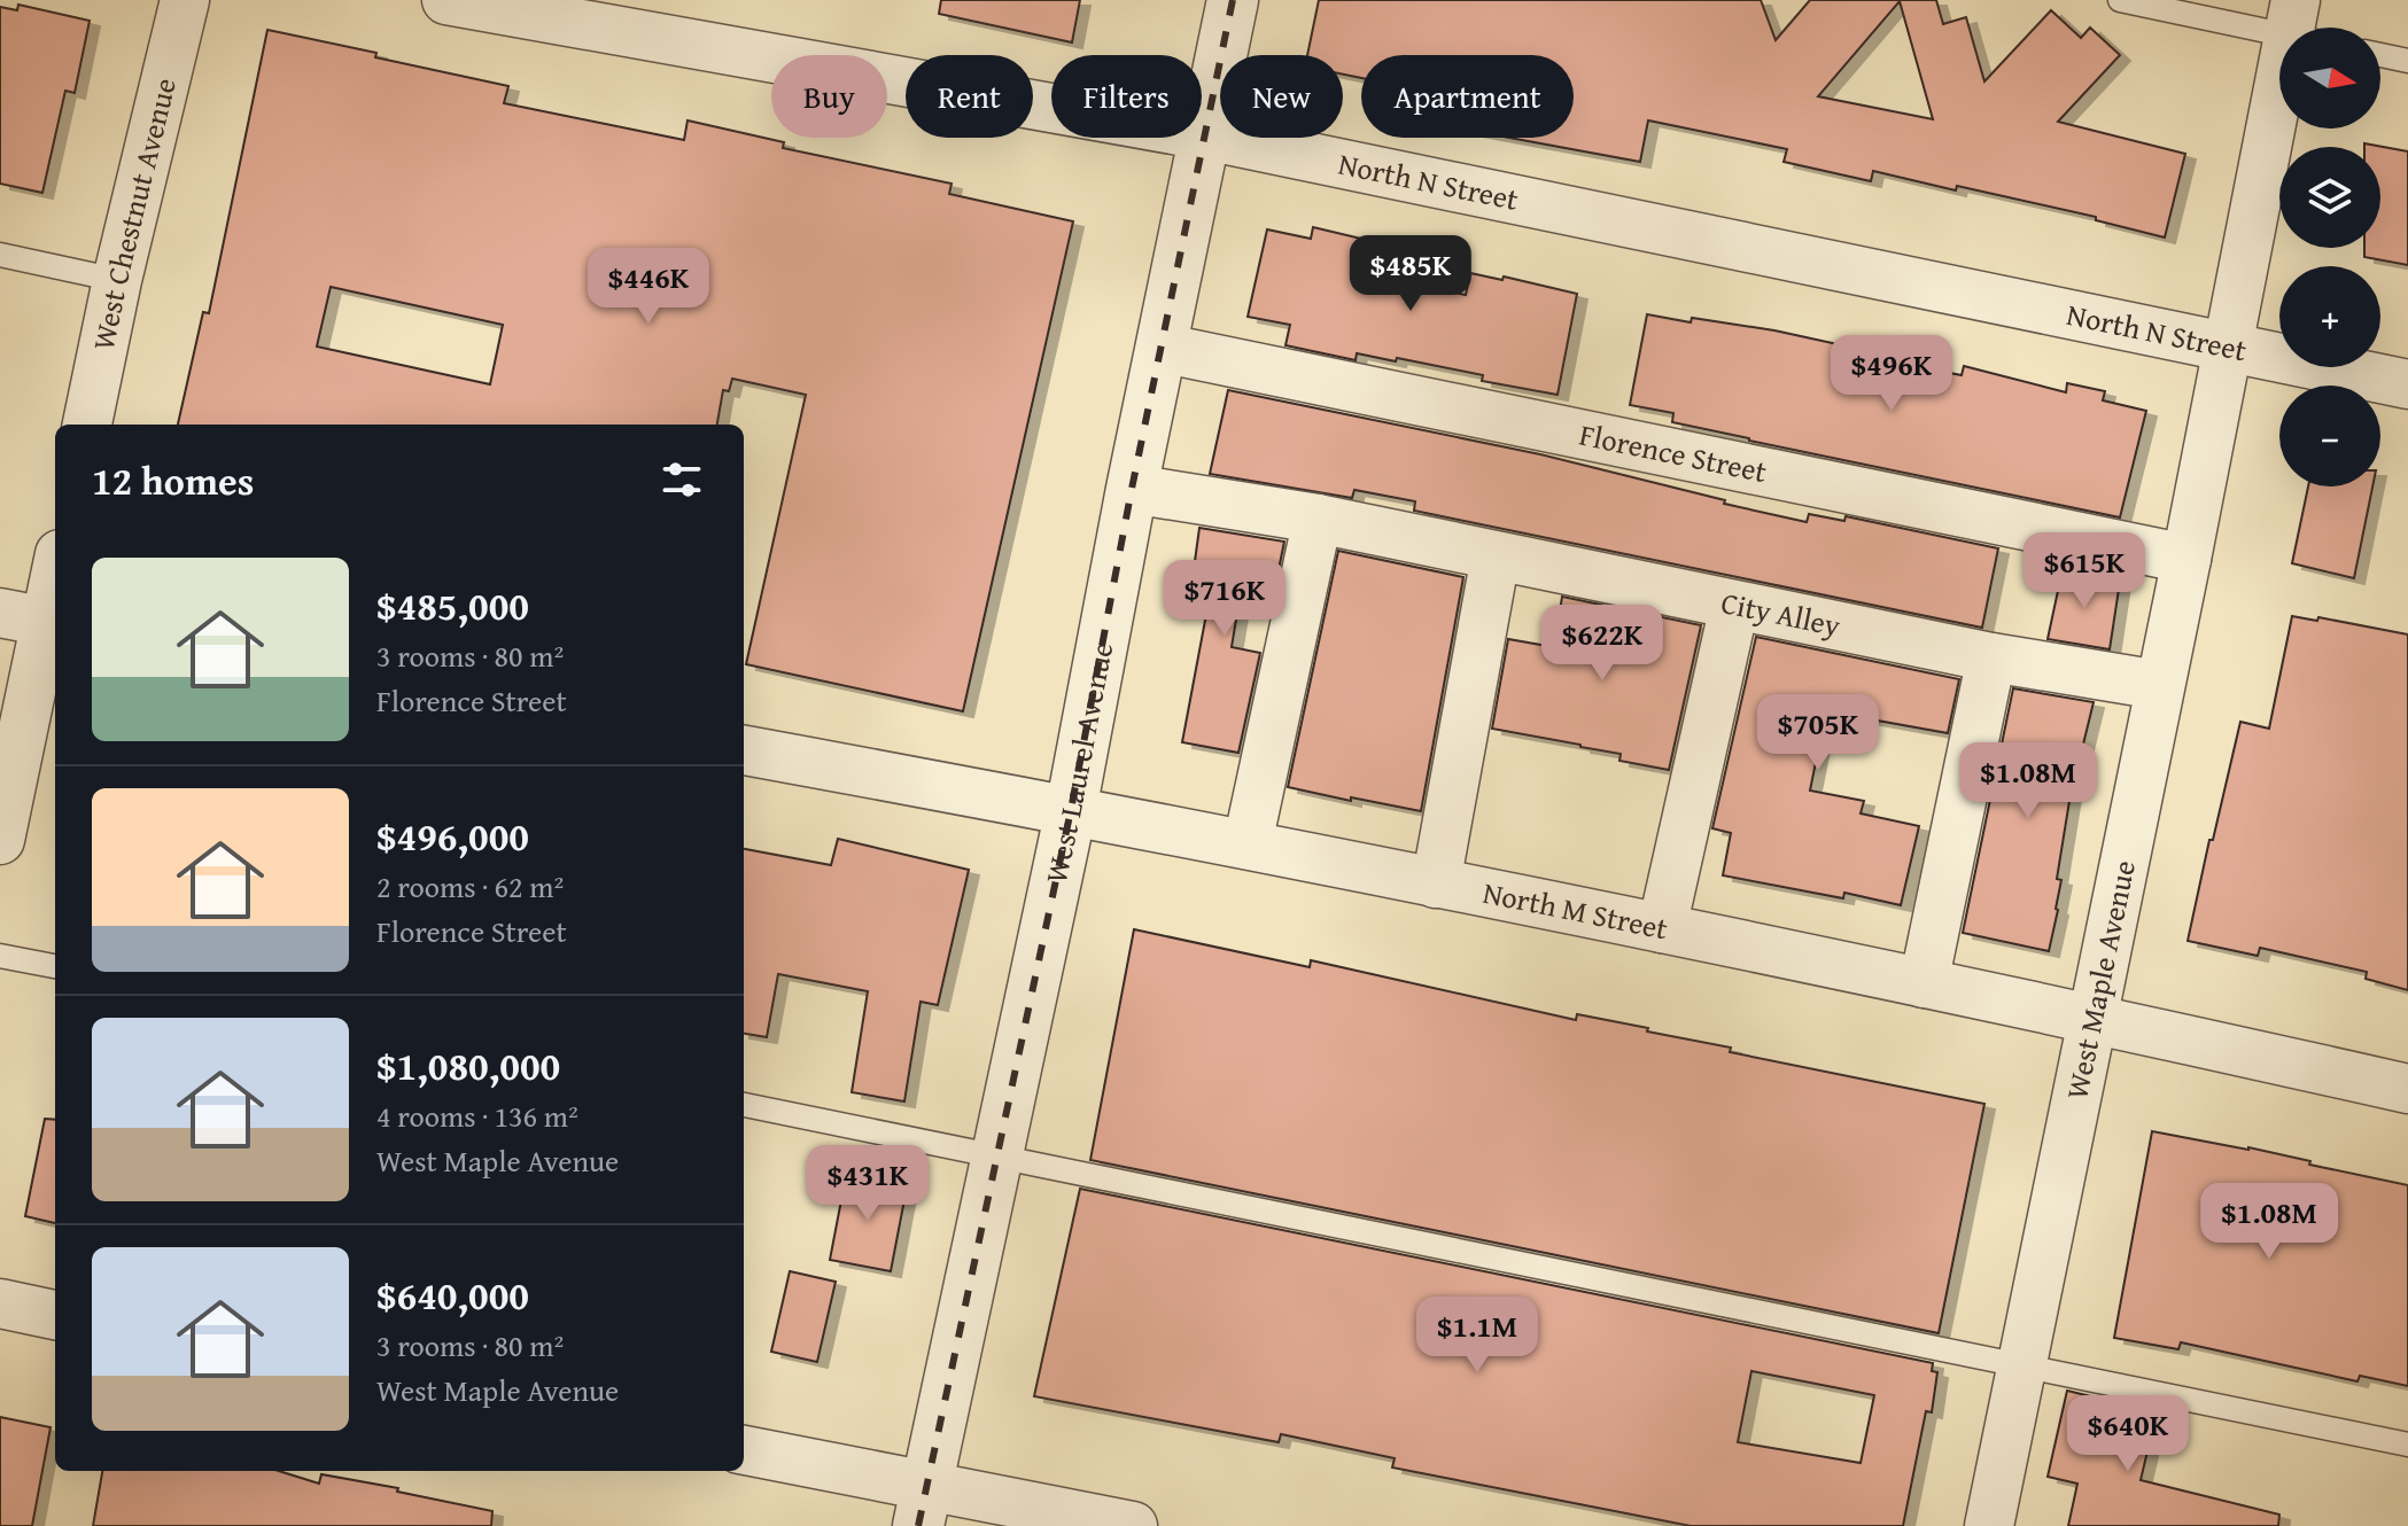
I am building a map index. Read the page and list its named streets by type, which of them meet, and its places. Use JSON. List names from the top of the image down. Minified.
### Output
{"streets":{"street":["North N Street","West Chestnut Avenue","Florence Street","City Alley","West Laurel Avenue","North M Street","West Maple Avenue"]},"crossings":[["North N Street","West Laurel Avenue"],["North N Street","West Maple Avenue"],["Florence Street","West Laurel Avenue"],["Florence Street","West Maple Avenue"],["City Alley","West Laurel Avenue"],["City Alley","West Maple Avenue"],["West Laurel Avenue","North M Street"],["North M Street","West Maple Avenue"]],"north":"right","page":{"map_buttons":["+","−"],"chip":["Buy","Rent","Filters","New","Apartment"],"price":["$485K","$446K","$496K","$615K","$716K","$622K","$705K","$1.08M","$431K","$1.08M","$1.1M","$640K"],"heading":"12 homes","list":[{"name":"$485,000","note":"3 rooms · 80 m² · Florence Street"},{"name":"$496,000","note":"2 rooms · 62 m² · Florence Street"},{"name":"$1,080,000","note":"4 rooms · 136 m² · West Maple Avenue"},{"name":"$640,000","note":"3 rooms · 80 m² · West Maple Avenue"}]}}
